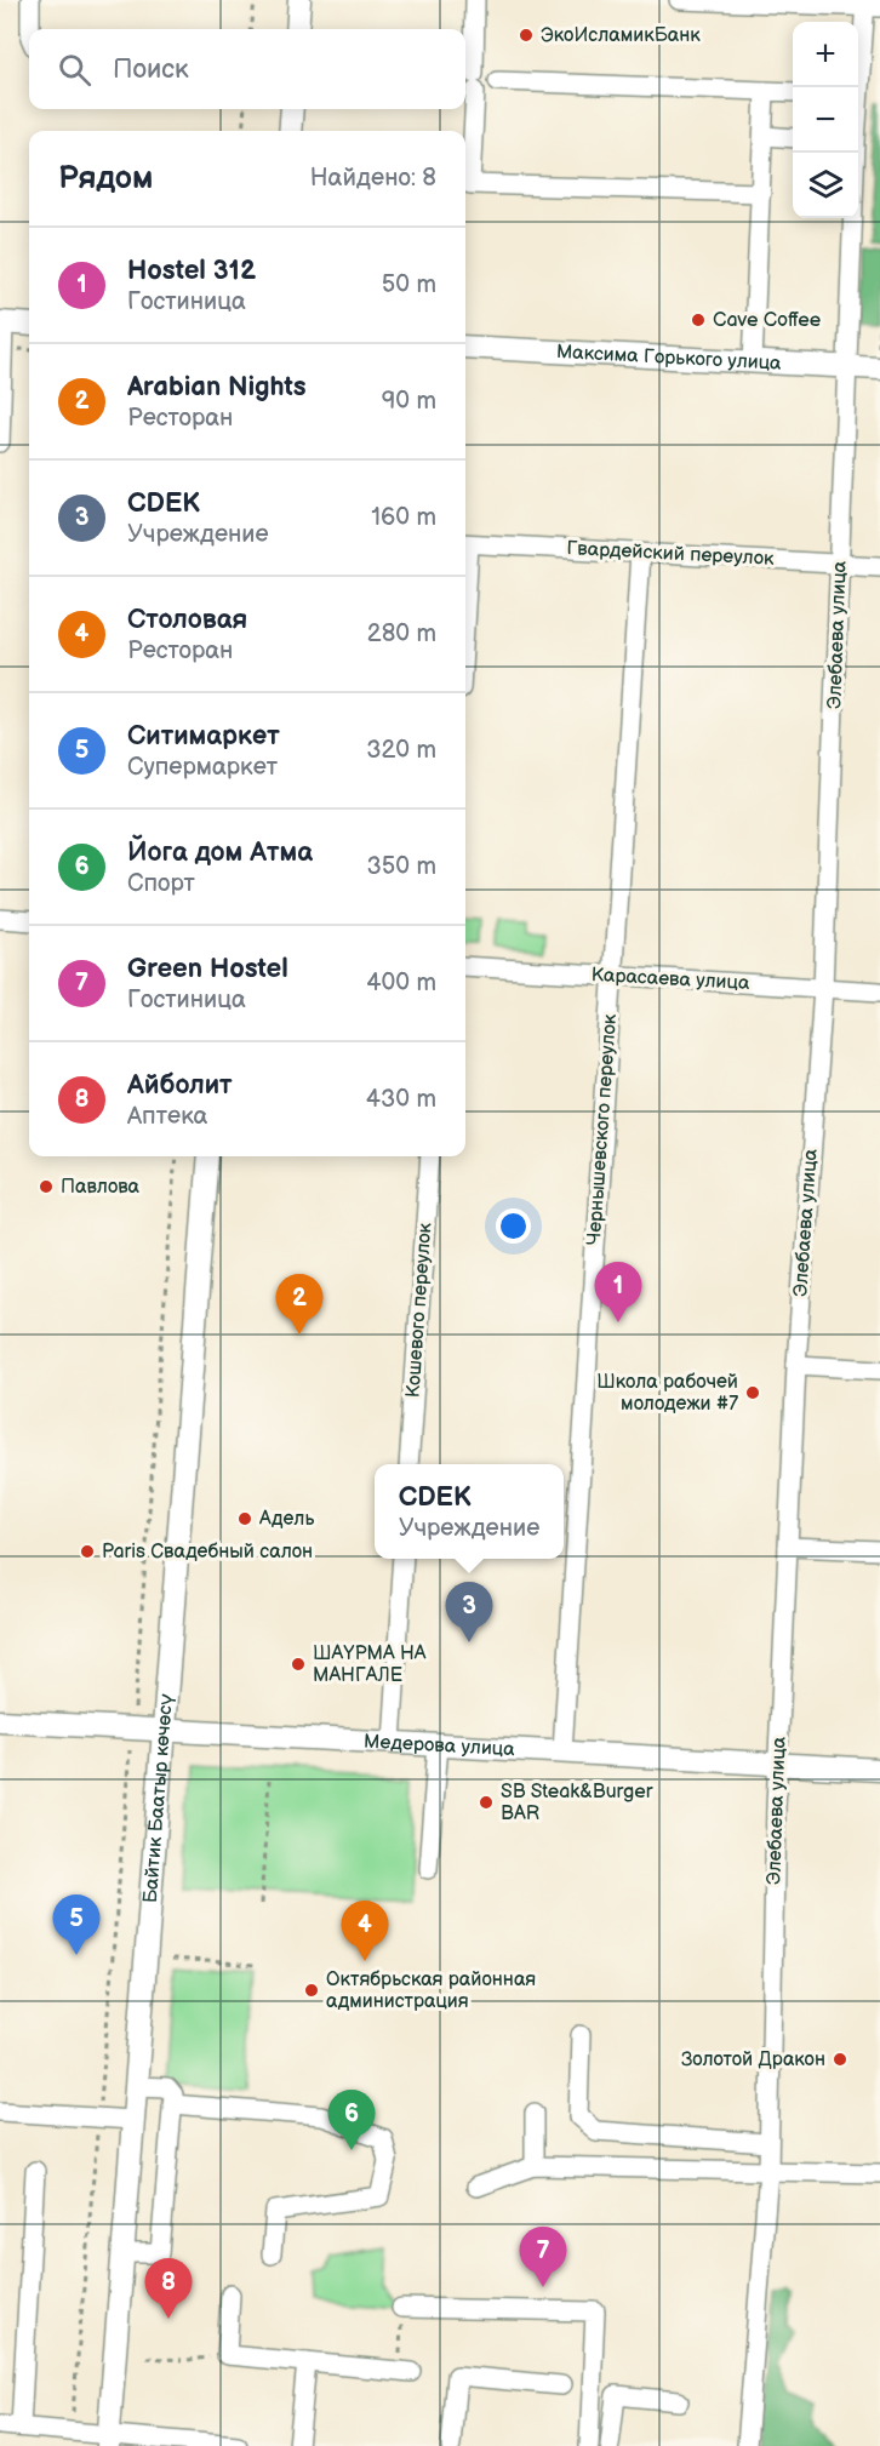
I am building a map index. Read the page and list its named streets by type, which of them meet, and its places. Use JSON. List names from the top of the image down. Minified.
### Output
{"streets":{"main road":["Максима Горького улица","Медерова улица","Байтик Баатыр көчөсү"],"street":["Гвардейский переулок","Элебаева улица","Карасаева улица","Чернышевского переулок","Кошевого переулок"]},"crossings":[["Максима Горького улица","Элебаева улица"],["Гвардейский переулок","Элебаева улица"],["Гвардейский переулок","Чернышевского переулок"],["Элебаева улица","Карасаева улица"],["Элебаева улица","Медерова улица"],["Карасаева улица","Чернышевского переулок"],["Чернышевского переулок","Медерова улица"],["Медерова улица","Байтик Баатыр көчөсү"]],"places":["ЭкоИсламикБанк","Cave Coffee","Павлова","Школа рабочей молодежи #7","Адель","Paris Свадебный салон","ШАҮРМА НА МАНГАЛЕ","SB Steak&Burger BAR","Октябрьская районная администрация","Золотой Дракон"],"page":{"map_buttons":["+","−"],"search":"Поиск","heading":["Рядом","Найдено: 8"],"list":[{"mark":"1","name":"Hostel 312","note":"Гостиница","value":"50 m"},{"mark":"2","name":"Arabian Nights","note":"Ресторан","value":"90 m"},{"mark":"3","name":"CDEK","note":"Учреждение","value":"160 m"},{"mark":"4","name":"Столовая","note":"Ресторан","value":"280 m"},{"mark":"5","name":"Ситимаркет","note":"Супермаркет","value":"320 m"},{"mark":"6","name":"Йога дом Атма","note":"Спорт","value":"350 m"},{"mark":"7","name":"Green Hostel","note":"Гостиница","value":"400 m"},{"mark":"8","name":"Айболит","note":"Аптека","value":"430 m"}],"pins":["1","2","3","5","4","6","7","8"],"popup":["CDEK","Учреждение"]}}
